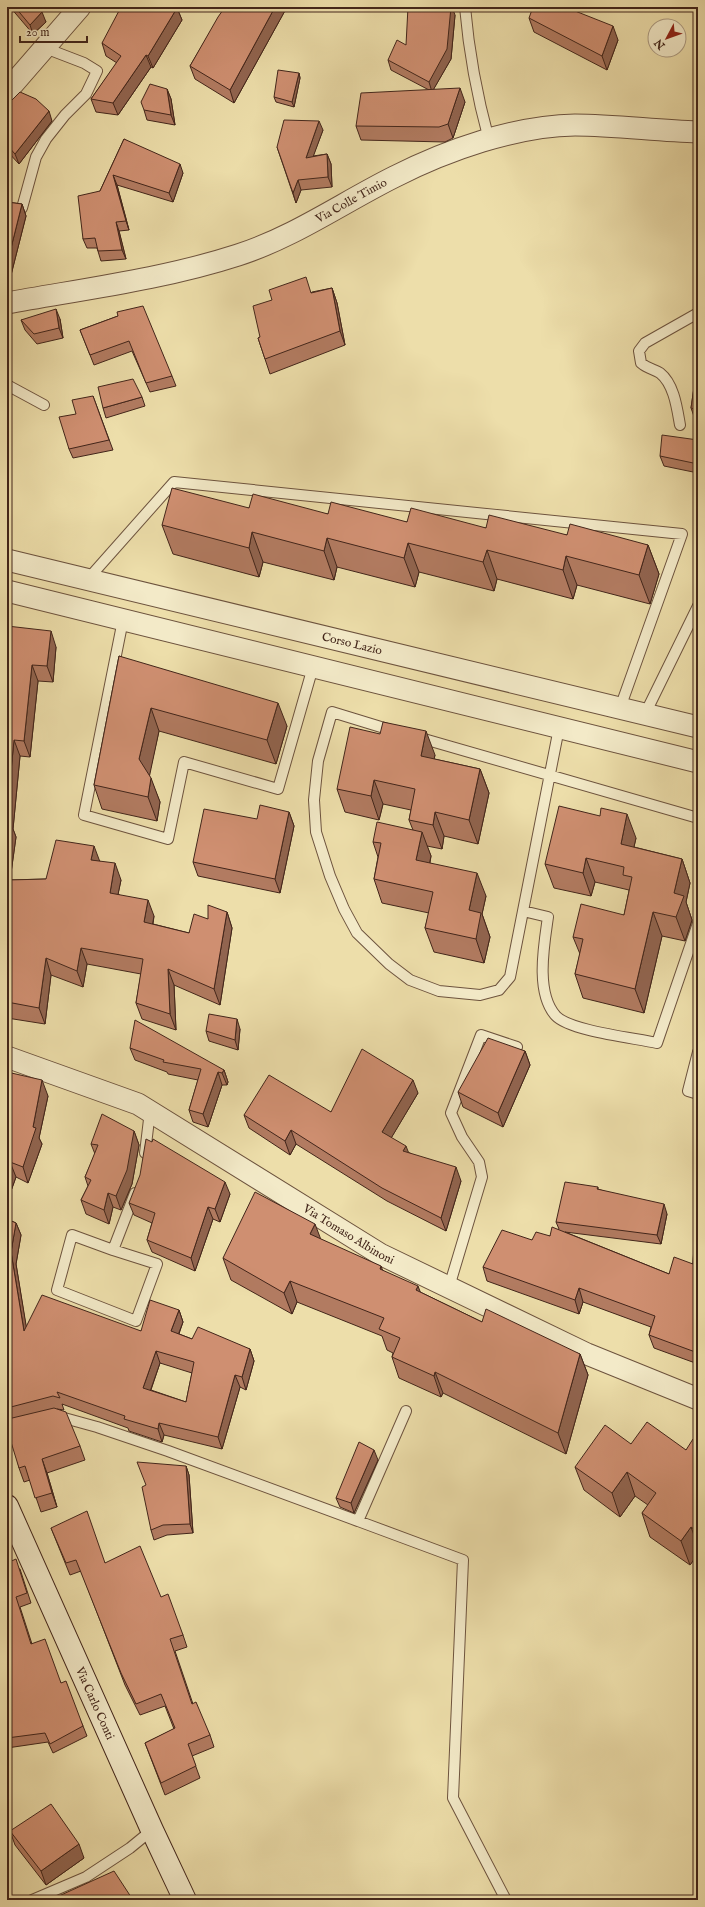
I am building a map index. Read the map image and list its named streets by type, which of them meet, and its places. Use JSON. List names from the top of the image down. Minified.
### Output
{"streets":{"street":["Via Colle Timio","Corso Lazio","Via Tomaso Albinoni","Via Carlo Conti"]},"scale_bar":"20 m","north":"bottom left"}
